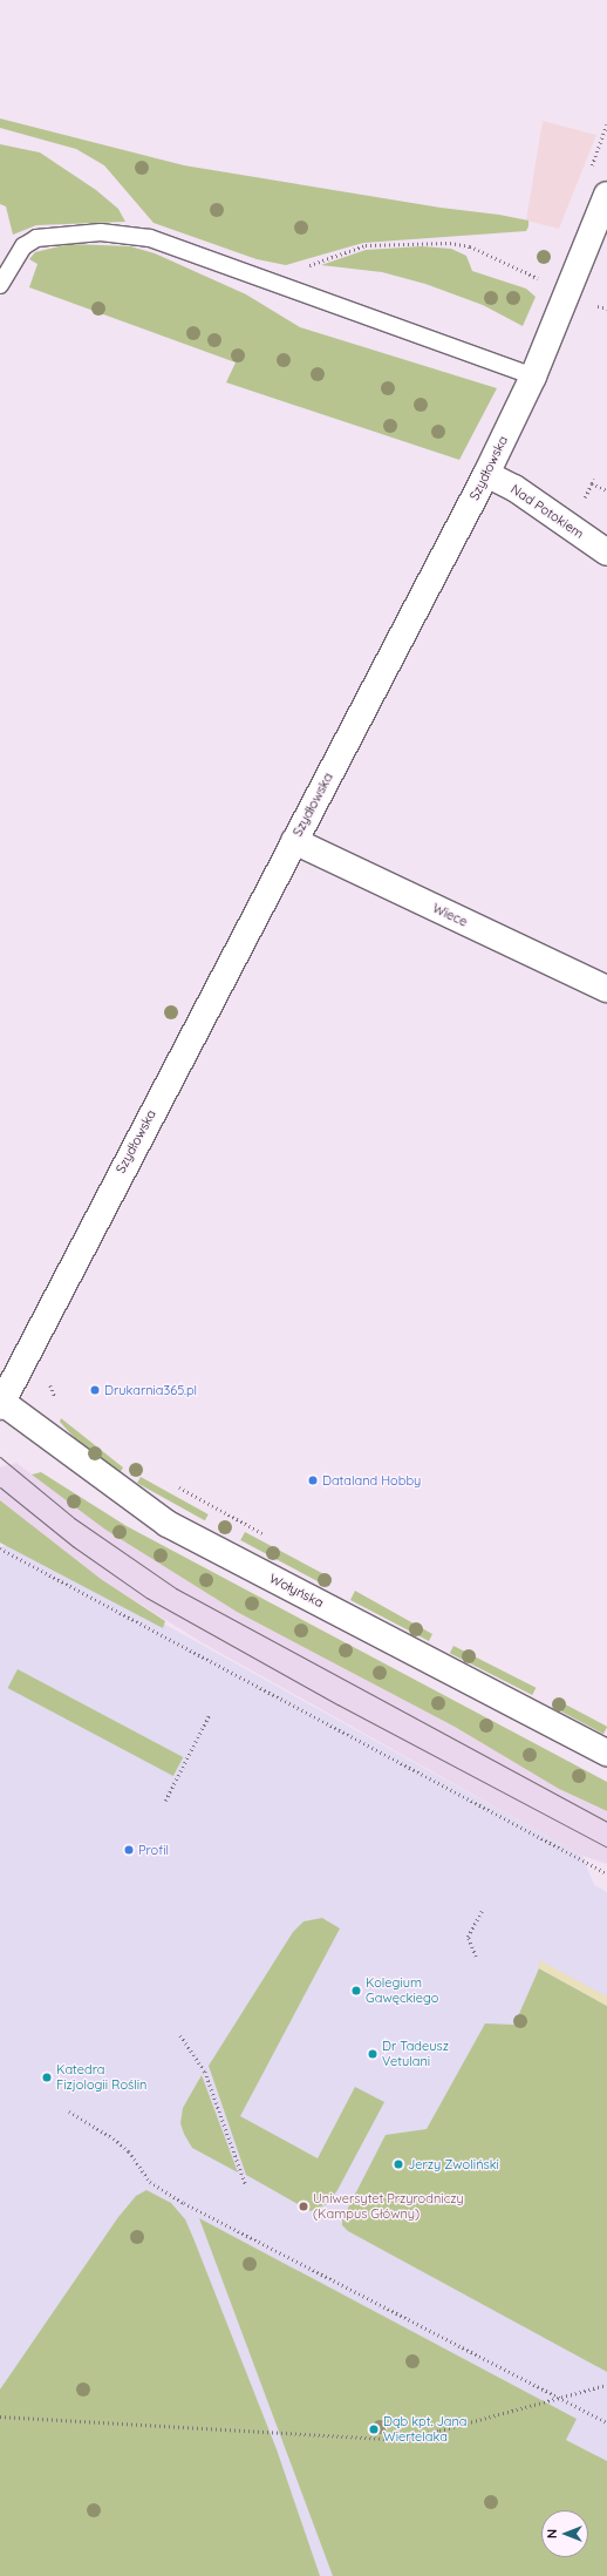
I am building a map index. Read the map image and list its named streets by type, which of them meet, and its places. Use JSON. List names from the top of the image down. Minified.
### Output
{"streets":{"street":["Szydłowska","Nad Potokiem","Wiece","Wołyńska"]},"crossings":[["Szydłowska","Nad Potokiem"],["Szydłowska","Wiece"],["Szydłowska","Wołyńska"]],"places":["Drukarnia365.pl","Dataland Hobby","Profil","Kolegium Gawęckiego","Dr Tadeusz Vetulani","Katedra Fizjologii Roślin","Jerzy Zwoliński","Uniwersytet Przyrodniczy (Kampus Główny)","Dąb kpt. Jana Wiertelaka"],"north":"left"}
